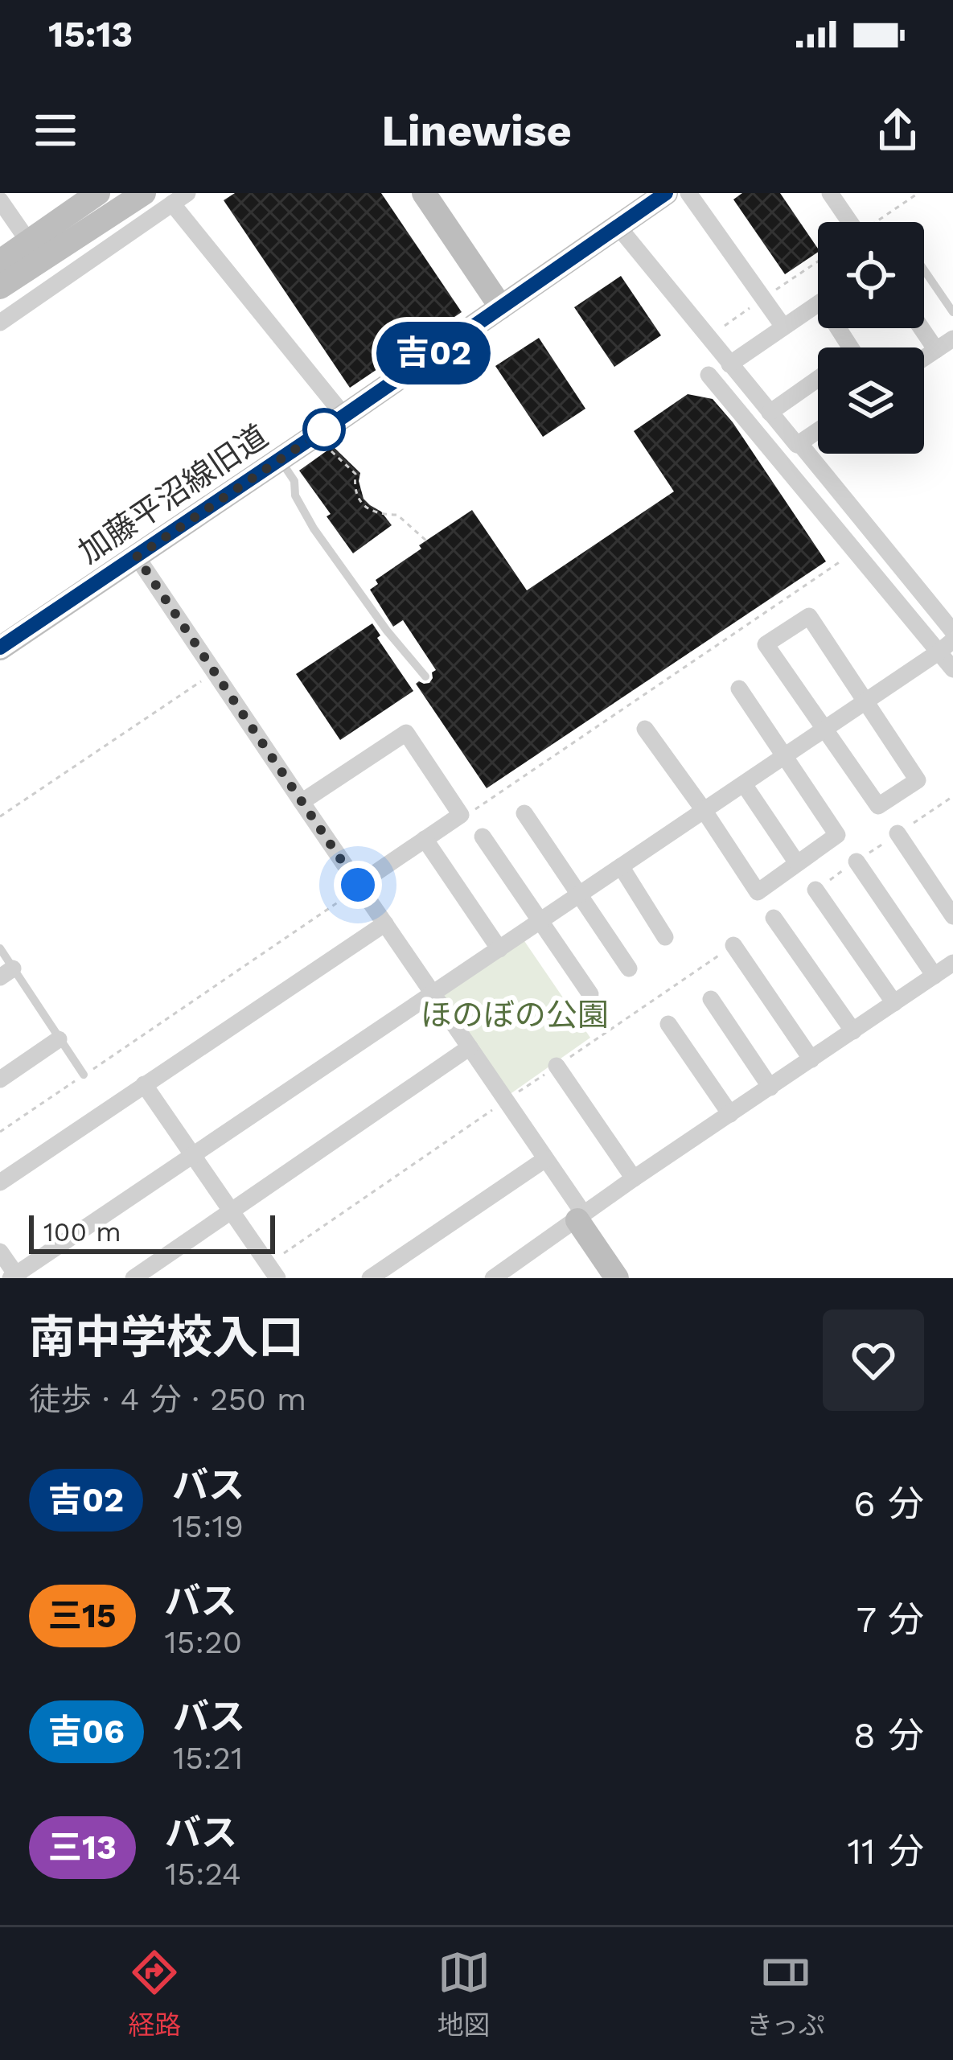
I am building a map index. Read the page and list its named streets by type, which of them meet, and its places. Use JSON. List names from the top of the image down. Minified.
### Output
{"streets":{"street":["加藤平沼線旧道"]},"parks":["ほのぼの公園"],"lines":["bus line 吉02"],"scale_bar":"100 m","page":{"status":"15:13","header":"Linewise","on_map":"吉02","scale":"100 m","heading":["南中学校入口","徒歩 · 4 分 · 250 m"],"list":[{"mark":"吉02","name":"バス","note":"15:19","value":"6 分"},{"mark":"三15","name":"バス","note":"15:20","value":"7 分"},{"mark":"吉06","name":"バス","note":"15:21","value":"8 分"},{"mark":"三13","name":"バス","note":"15:24","value":"11 分"}],"tabs":["経路","地図","きっぷ"]}}
